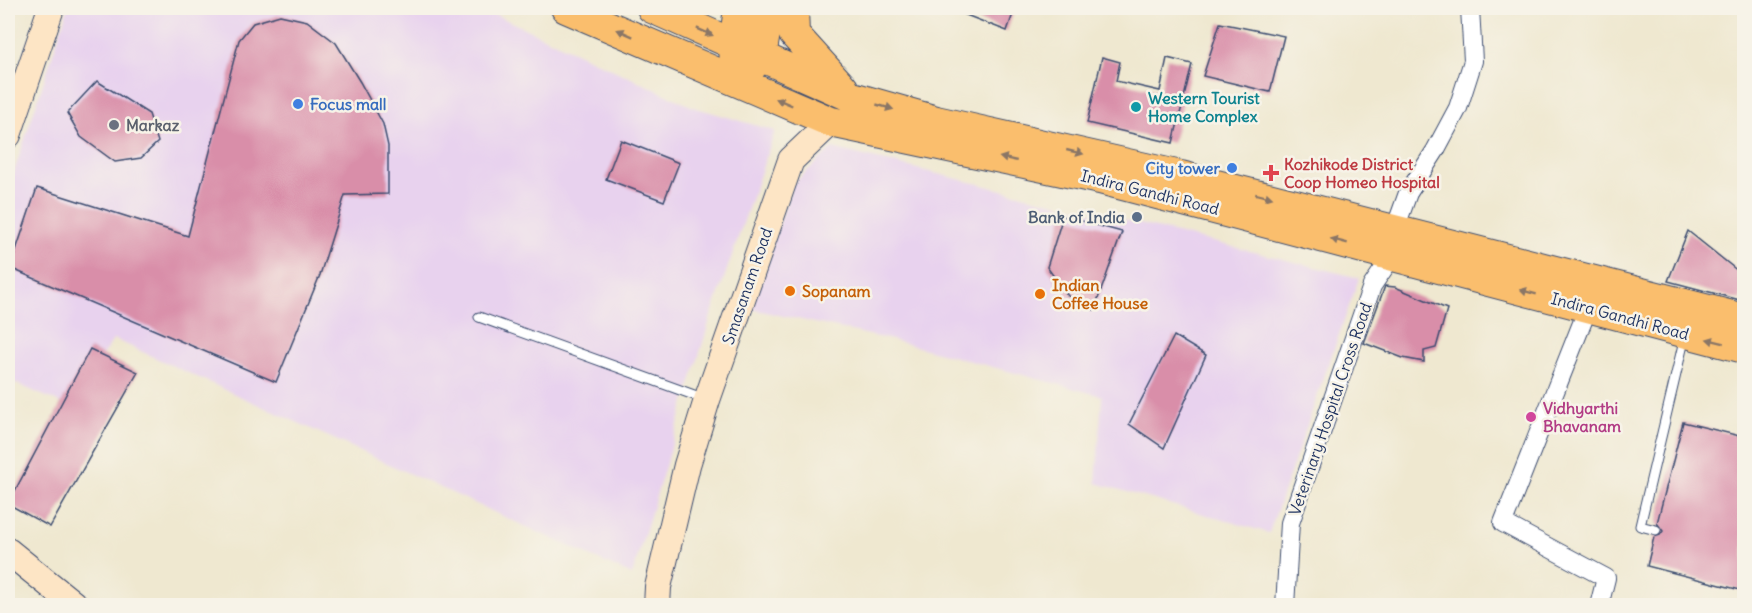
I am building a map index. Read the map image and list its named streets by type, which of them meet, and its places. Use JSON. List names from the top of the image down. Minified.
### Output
{"streets":{"main road":["Indira Gandhi Road","Smasanam Road"],"street":["Veterinary Hospital Cross Road"]},"crossings":[["Indira Gandhi Road","Smasanam Road"],["Indira Gandhi Road","Veterinary Hospital Cross Road"]],"places":{"other":["Focus mall","Western Tourist Home Complex","Markaz","City tower","Bank of India","Sopanam","Indian Coffee House","Vidhyarthi Bhavanam"],"health":["Kozhikode District Coop Homeo Hospital"]}}
